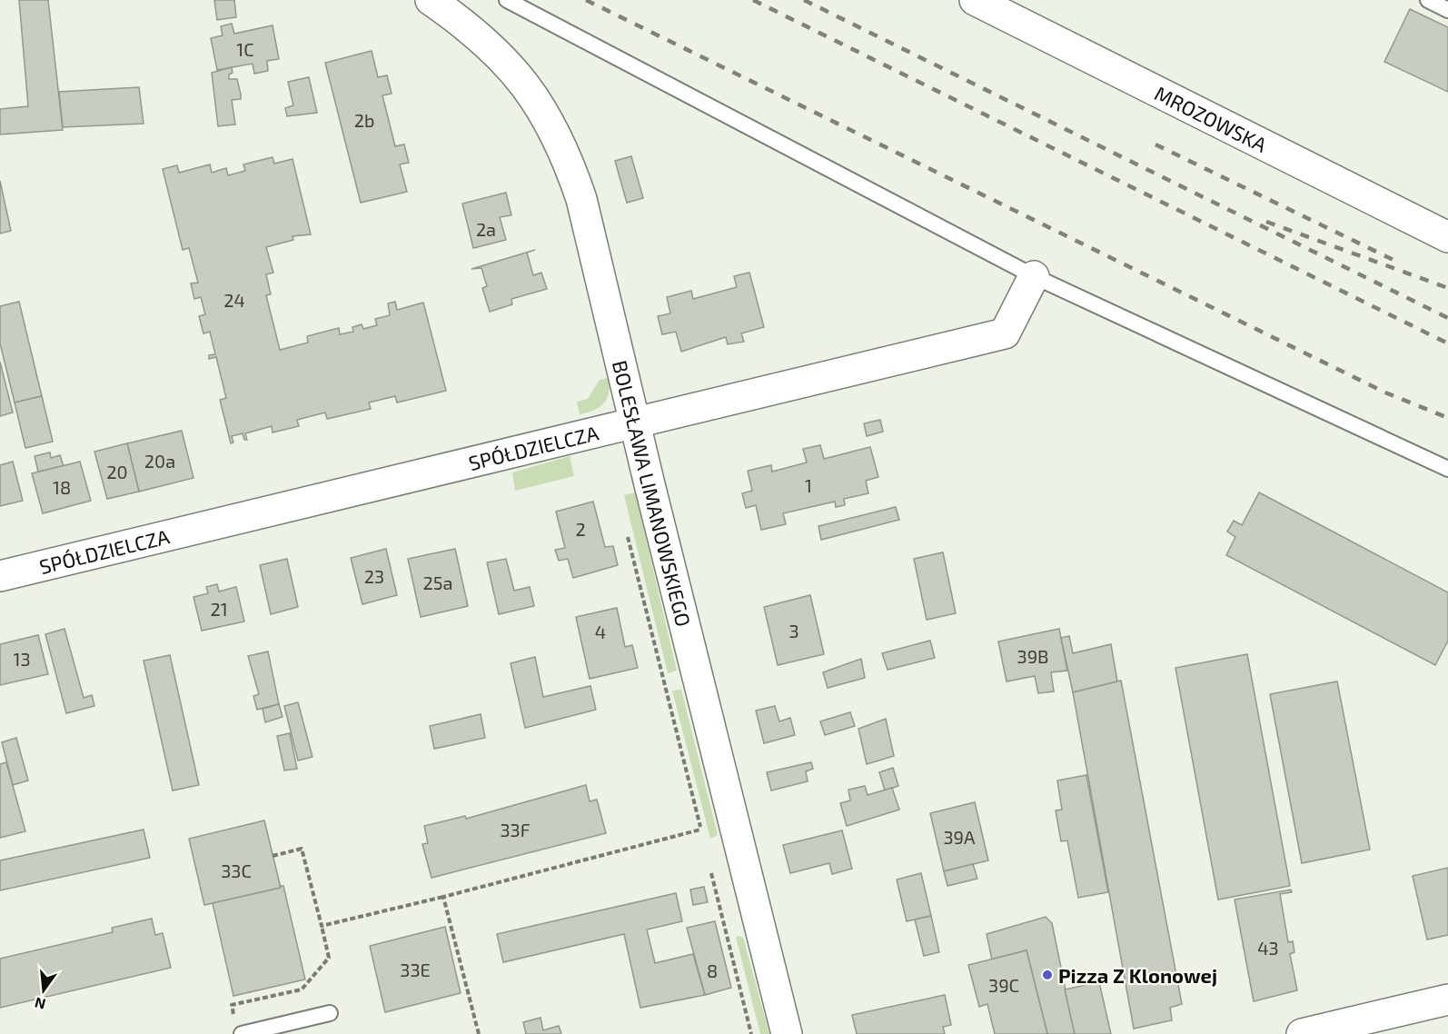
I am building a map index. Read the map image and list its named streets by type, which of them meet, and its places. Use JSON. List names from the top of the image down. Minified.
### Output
{"streets":{"street":["MROZOWSKA","SPÓŁDZIELCZA","BOLESŁAWA LIMANOWSKIEGO"]},"crossings":[["SPÓŁDZIELCZA","BOLESŁAWA LIMANOWSKIEGO"]],"places":["Pizza Z Klonowej"],"house_numbers":["1C","2b","2a","24","20a","20","1","18","2","23","25a","21","3","4","39B","13","33F","39A","33C","43","33E","8","39C"],"north":"bottom"}
